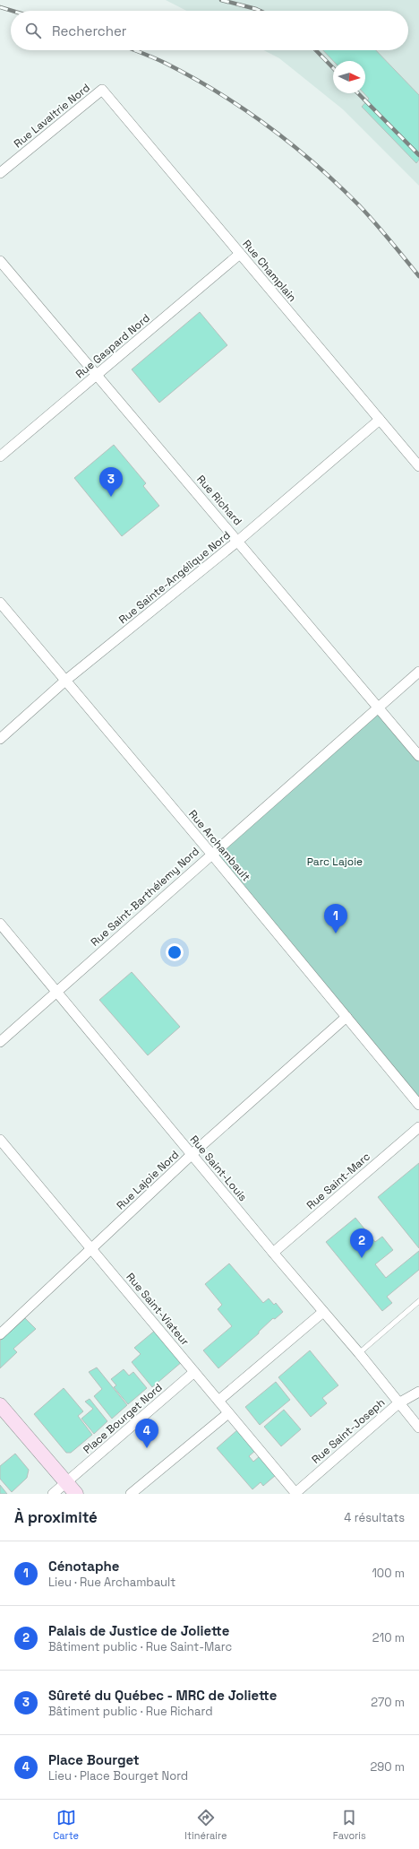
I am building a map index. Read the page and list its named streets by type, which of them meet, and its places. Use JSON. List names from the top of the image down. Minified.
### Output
{"streets":{"street":["Rue Lavaltrie Nord","Rue Champlain","Rue Gaspard Nord","Rue Richard","Rue Sainte-Angélique Nord","Rue Archambault","Rue Saint-Barthélemy Nord","Rue Saint-Louis","Rue Lajoie Nord","Rue Saint-Marc","Rue Saint-Viateur","Place Bourget Nord","Rue Saint-Joseph"]},"crossings":[["Rue Lavaltrie Nord","Rue Champlain"],["Rue Champlain","Rue Gaspard Nord"],["Rue Champlain","Rue Sainte-Angélique Nord"],["Rue Gaspard Nord","Rue Richard"],["Rue Richard","Rue Sainte-Angélique Nord"],["Rue Richard","Rue Saint-Barthélemy Nord"],["Rue Sainte-Angélique Nord","Rue Archambault"],["Rue Archambault","Rue Saint-Barthélemy Nord"],["Rue Archambault","Rue Lajoie Nord"],["Rue Saint-Barthélemy Nord","Rue Saint-Louis"],["Rue Saint-Louis","Rue Lajoie Nord"],["Rue Saint-Louis","Rue Saint-Marc"],["Rue Saint-Louis","Rue Saint-Joseph"],["Rue Lajoie Nord","Rue Saint-Viateur"],["Rue Saint-Viateur","Place Bourget Nord"],["Rue Saint-Viateur","Rue Saint-Joseph"]],"parks":["Parc Lajoie"],"north":"right","page":{"search":"Rechercher","pins":["3","1","2","4"],"heading":["À proximité","4 résultats"],"list":[{"mark":"1","name":"Cénotaphe","note":"Lieu · Rue Archambault","value":"100 m"},{"mark":"2","name":"Palais de Justice de Joliette","note":"Bâtiment public · Rue Saint-Marc","value":"210 m"},{"mark":"3","name":"Sûreté du Québec - MRC de Joliette","note":"Bâtiment public · Rue Richard","value":"270 m"},{"mark":"4","name":"Place Bourget","note":"Lieu · Place Bourget Nord","value":"290 m"}],"nav":["Carte","Itinéraire","Favoris"]}}
